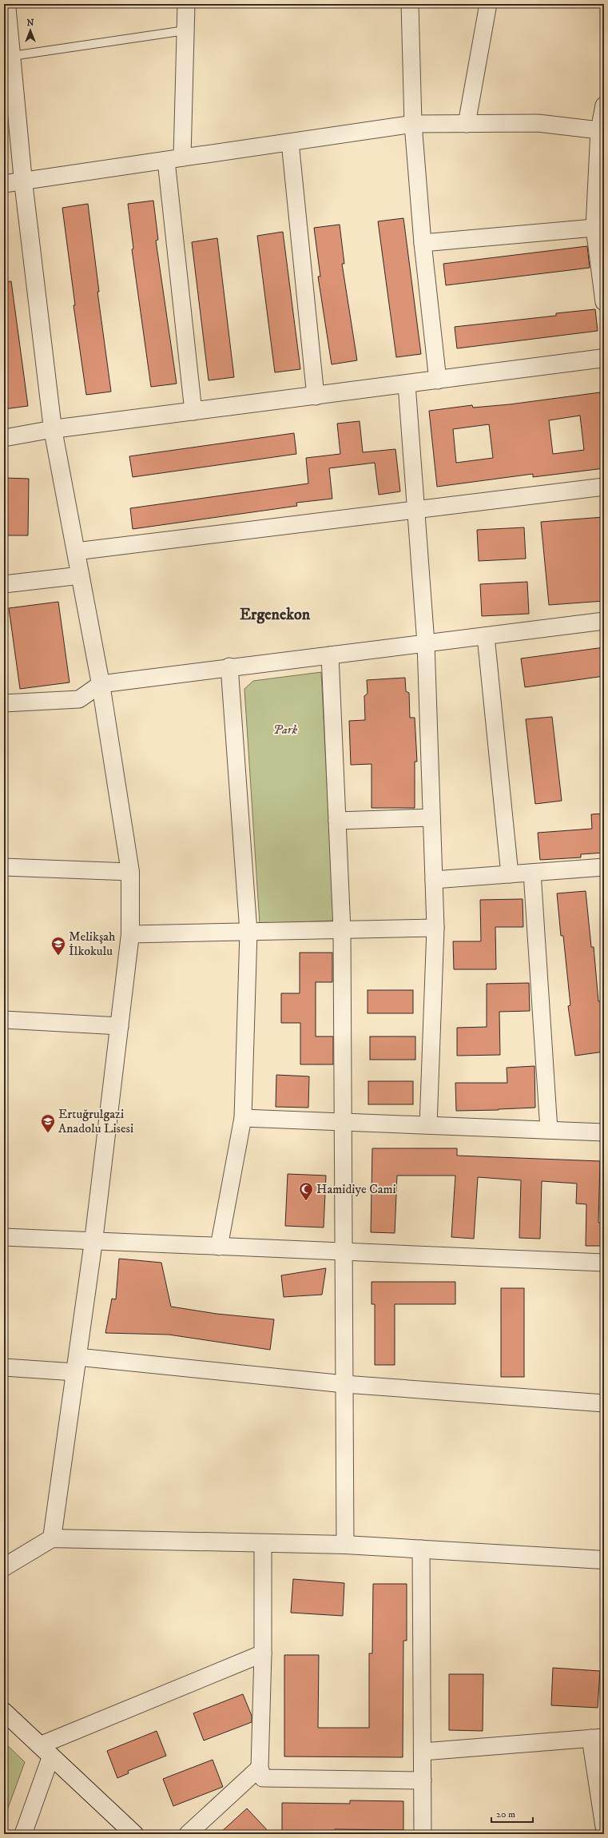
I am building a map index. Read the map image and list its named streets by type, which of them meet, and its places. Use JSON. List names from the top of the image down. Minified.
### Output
{"districts":["Ergenekon"],"parks":["Park"],"places":{"school or university":["Melikşah İlkokulu","Ertuğrulgazi Anadolu Lisesi"],"mosque":["Hamidiye Cami"]},"scale_bar":"20 m","north":"top"}
